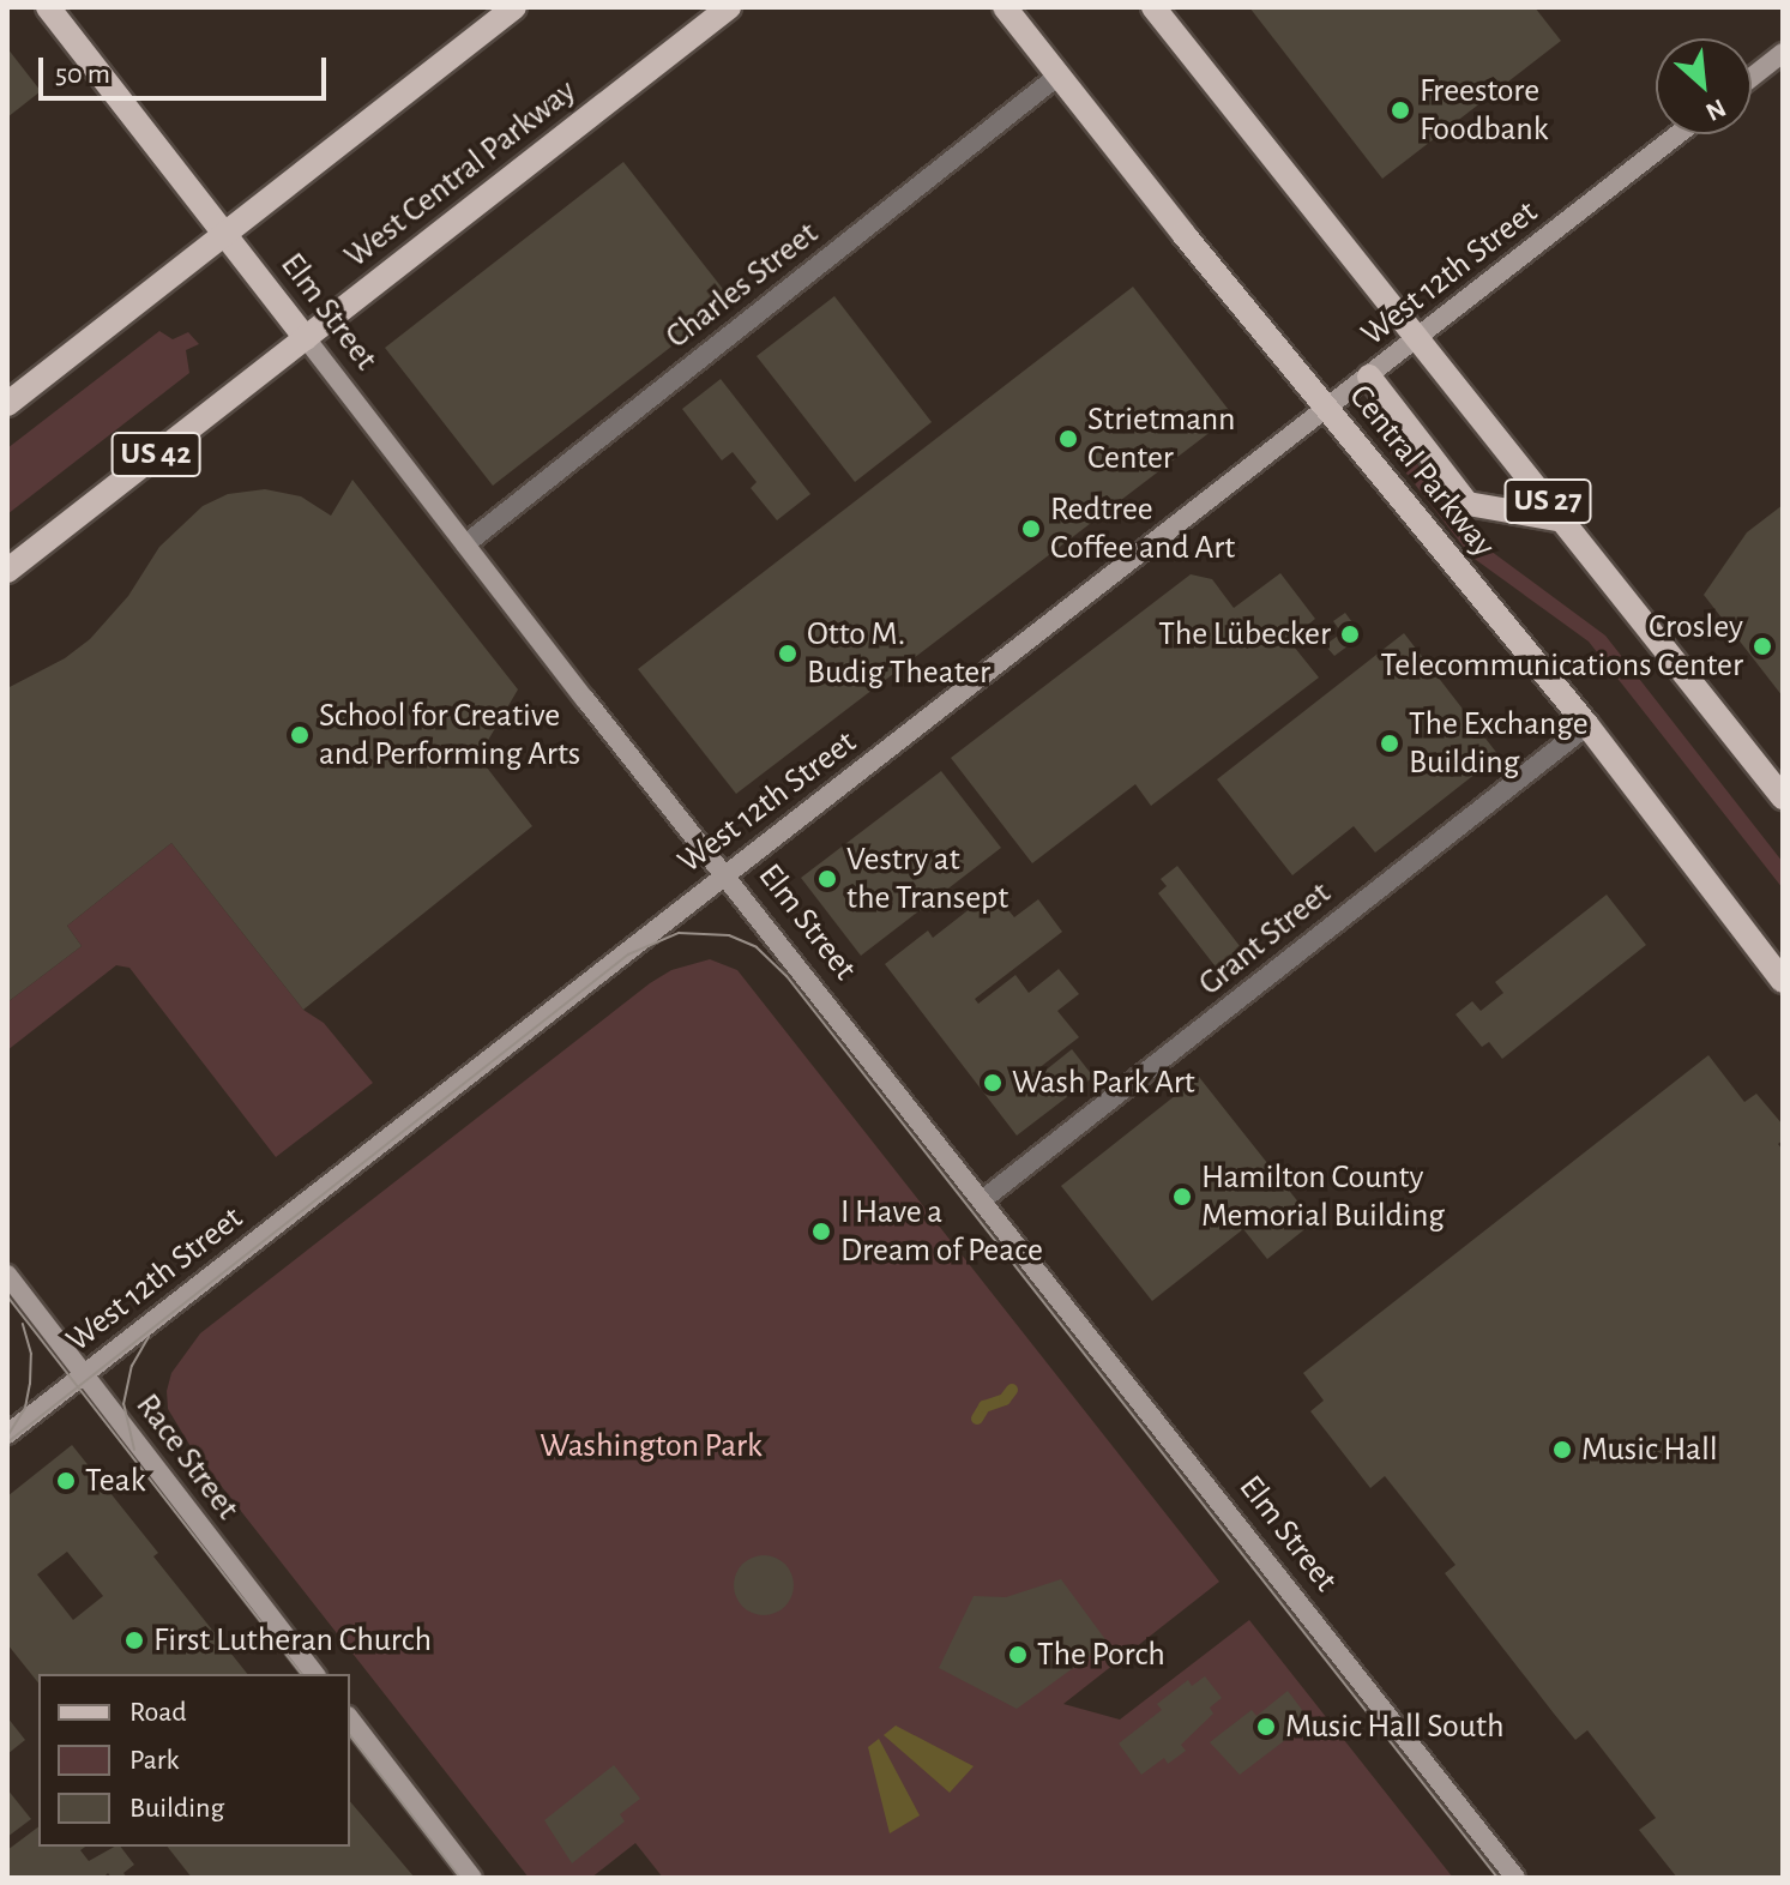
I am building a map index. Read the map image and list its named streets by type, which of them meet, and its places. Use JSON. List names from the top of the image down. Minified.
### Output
{"streets":{"main road":["West Central Parkway","Elm Street","US 42","Central Parkway","US 27"],"street":["West 12th Street","Charles Street","Grant Street","Race Street"]},"crossings":[["West Central Parkway","Elm Street"],["West 12th Street","Elm Street"],["West 12th Street","Central Parkway"],["West 12th Street","US 27"],["West 12th Street","Race Street"],["Charles Street","Elm Street"],["Charles Street","Central Parkway"],["Elm Street","Grant Street"],["Central Parkway","Grant Street"]],"parks":["Washington Park"],"places":["Freestore Foodbank","Strietmann Center","Redtree Coffee and Art","The Lübecker","Crosley Telecommunications Center","Otto M. Budig Theater","School for Creative and Performing Arts","The Exchange Building","Vestry at the Transept","Wash Park Art","Hamilton County Memorial Building","I Have a Dream of Peace","Music Hall","Teak","First Lutheran Church","The Porch","Music Hall South"],"legend":["Road","Park","Building"],"scale_bar":"50 m","north":"bottom right"}
